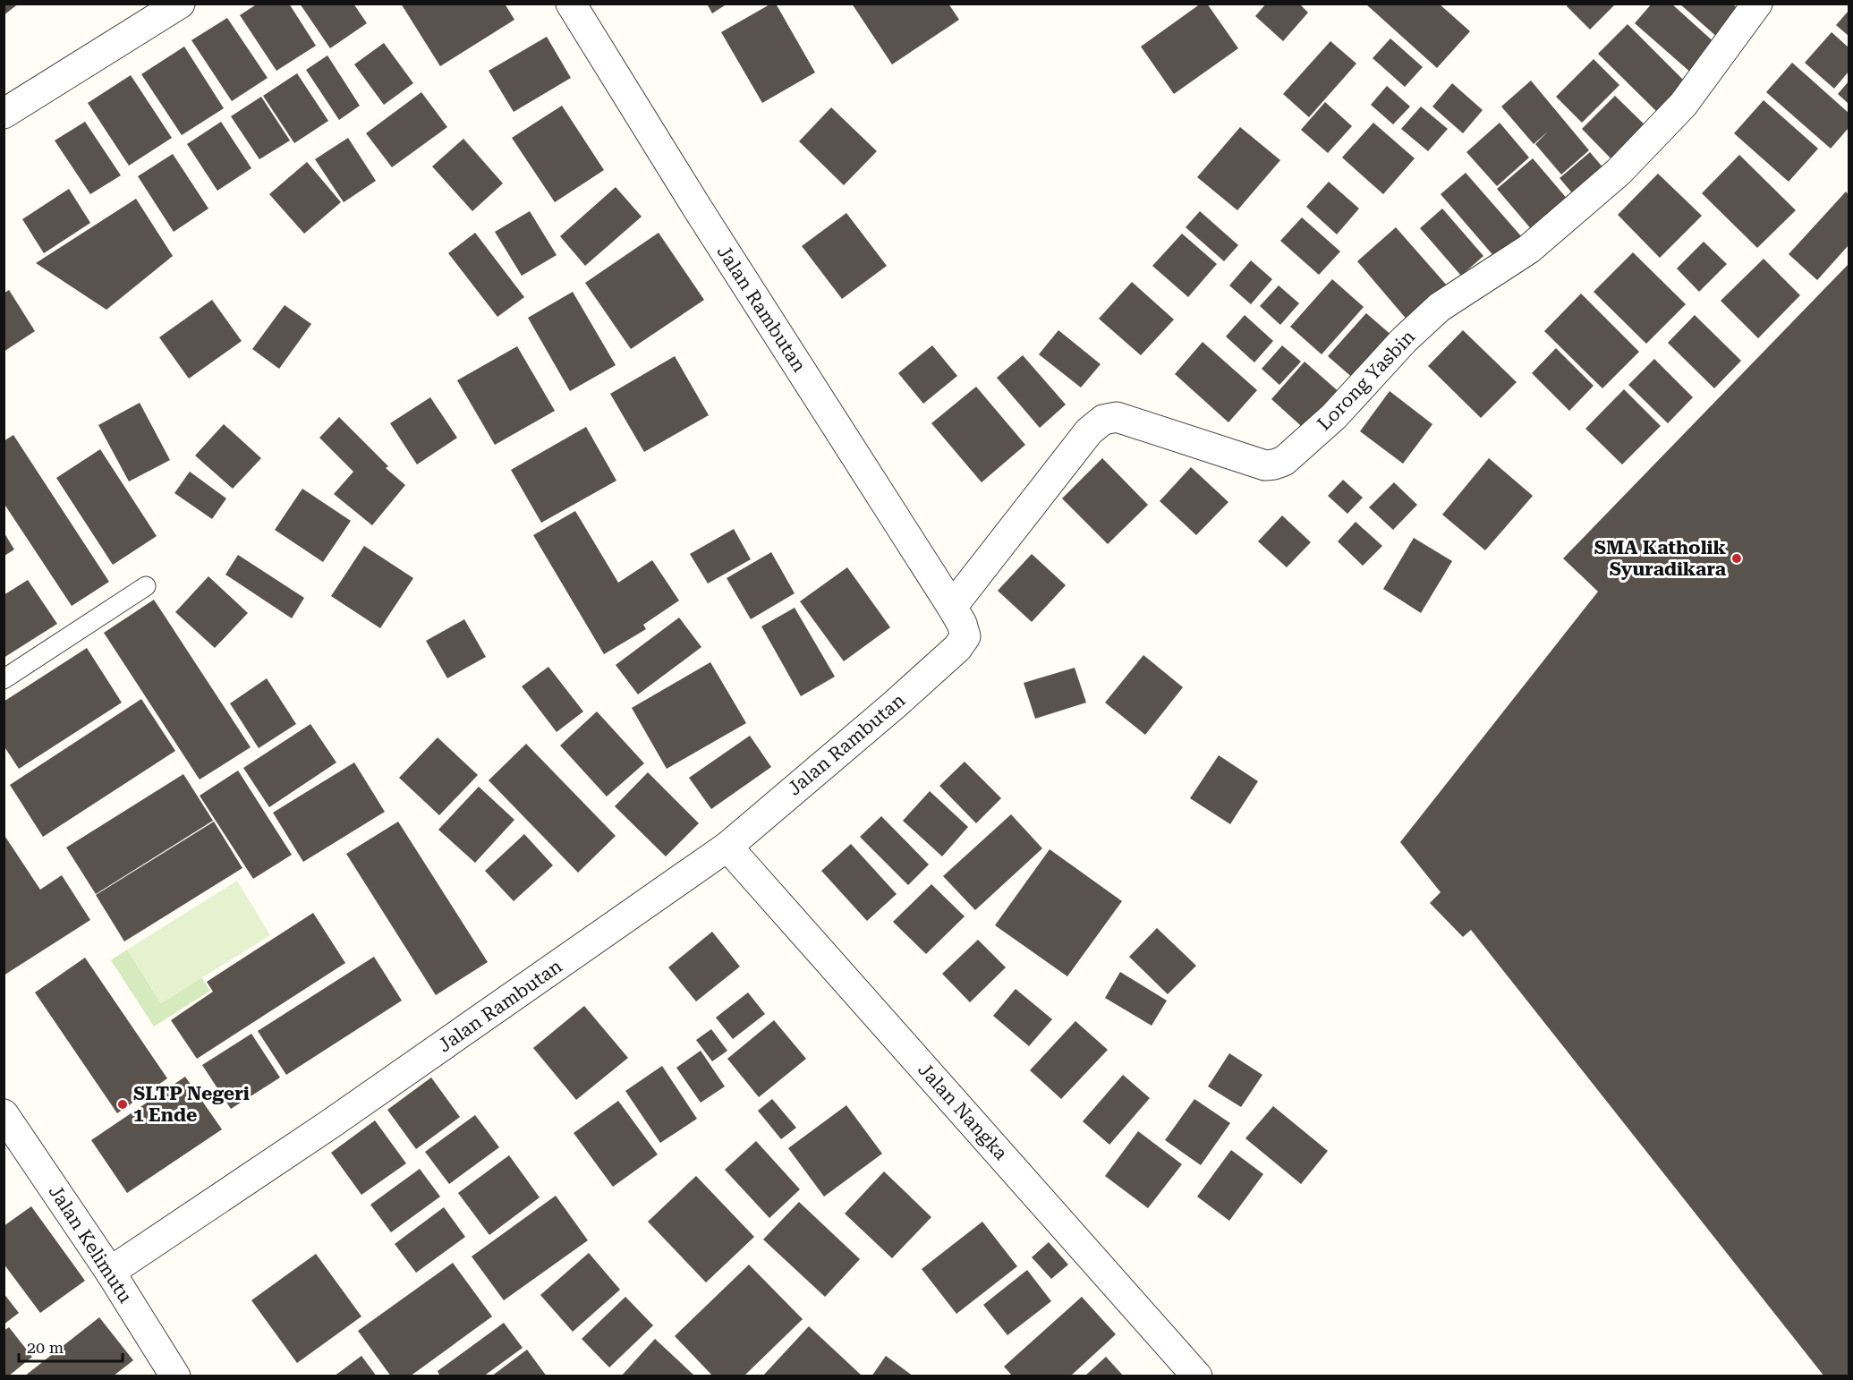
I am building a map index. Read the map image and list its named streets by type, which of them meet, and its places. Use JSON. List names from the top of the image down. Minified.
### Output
{"streets":{"street":["Jalan Rambutan","Lorong Yasbin","Jalan Nangka","Jalan Kelimutu"]},"crossings":[["Jalan Rambutan","Lorong Yasbin"],["Jalan Rambutan","Jalan Nangka"],["Jalan Rambutan","Jalan Kelimutu"]],"places":["SMA Katholik Syuradikara","SLTP Negeri 1 Ende"],"scale_bar":"20 m"}
